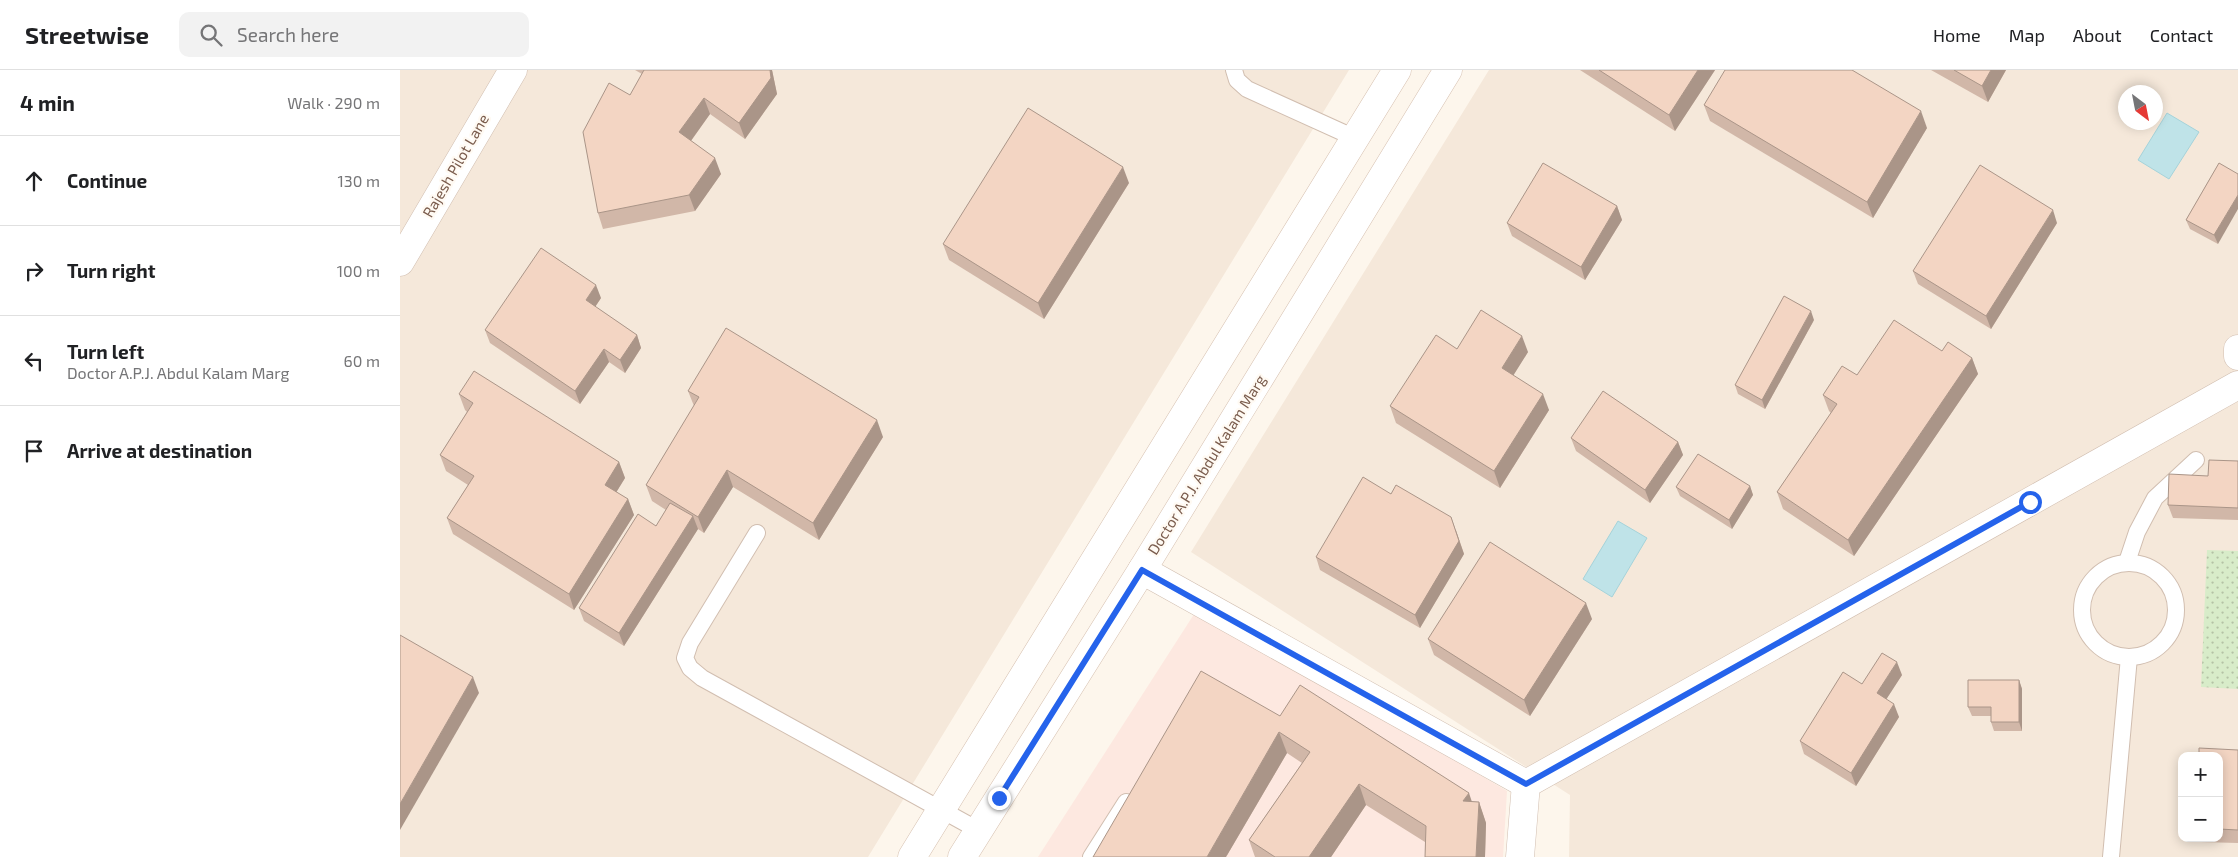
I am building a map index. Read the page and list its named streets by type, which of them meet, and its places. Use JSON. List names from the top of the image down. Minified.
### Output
{"streets":{"main road":["Rajesh Pilot Lane","Doctor A.P.J. Abdul Kalam Marg"]},"north":"bottom right","page":{"header":"Streetwise","search":"Search here","nav":["Home","Map","About","Contact"],"heading":["4 min","Walk · 290 m"],"list":[["Continue","130 m"],["Turn right","100 m"],["Turn left","Doctor A.P.J. Abdul Kalam Marg","60 m"],"Arrive at destination"],"map_buttons":["+","−"]}}
